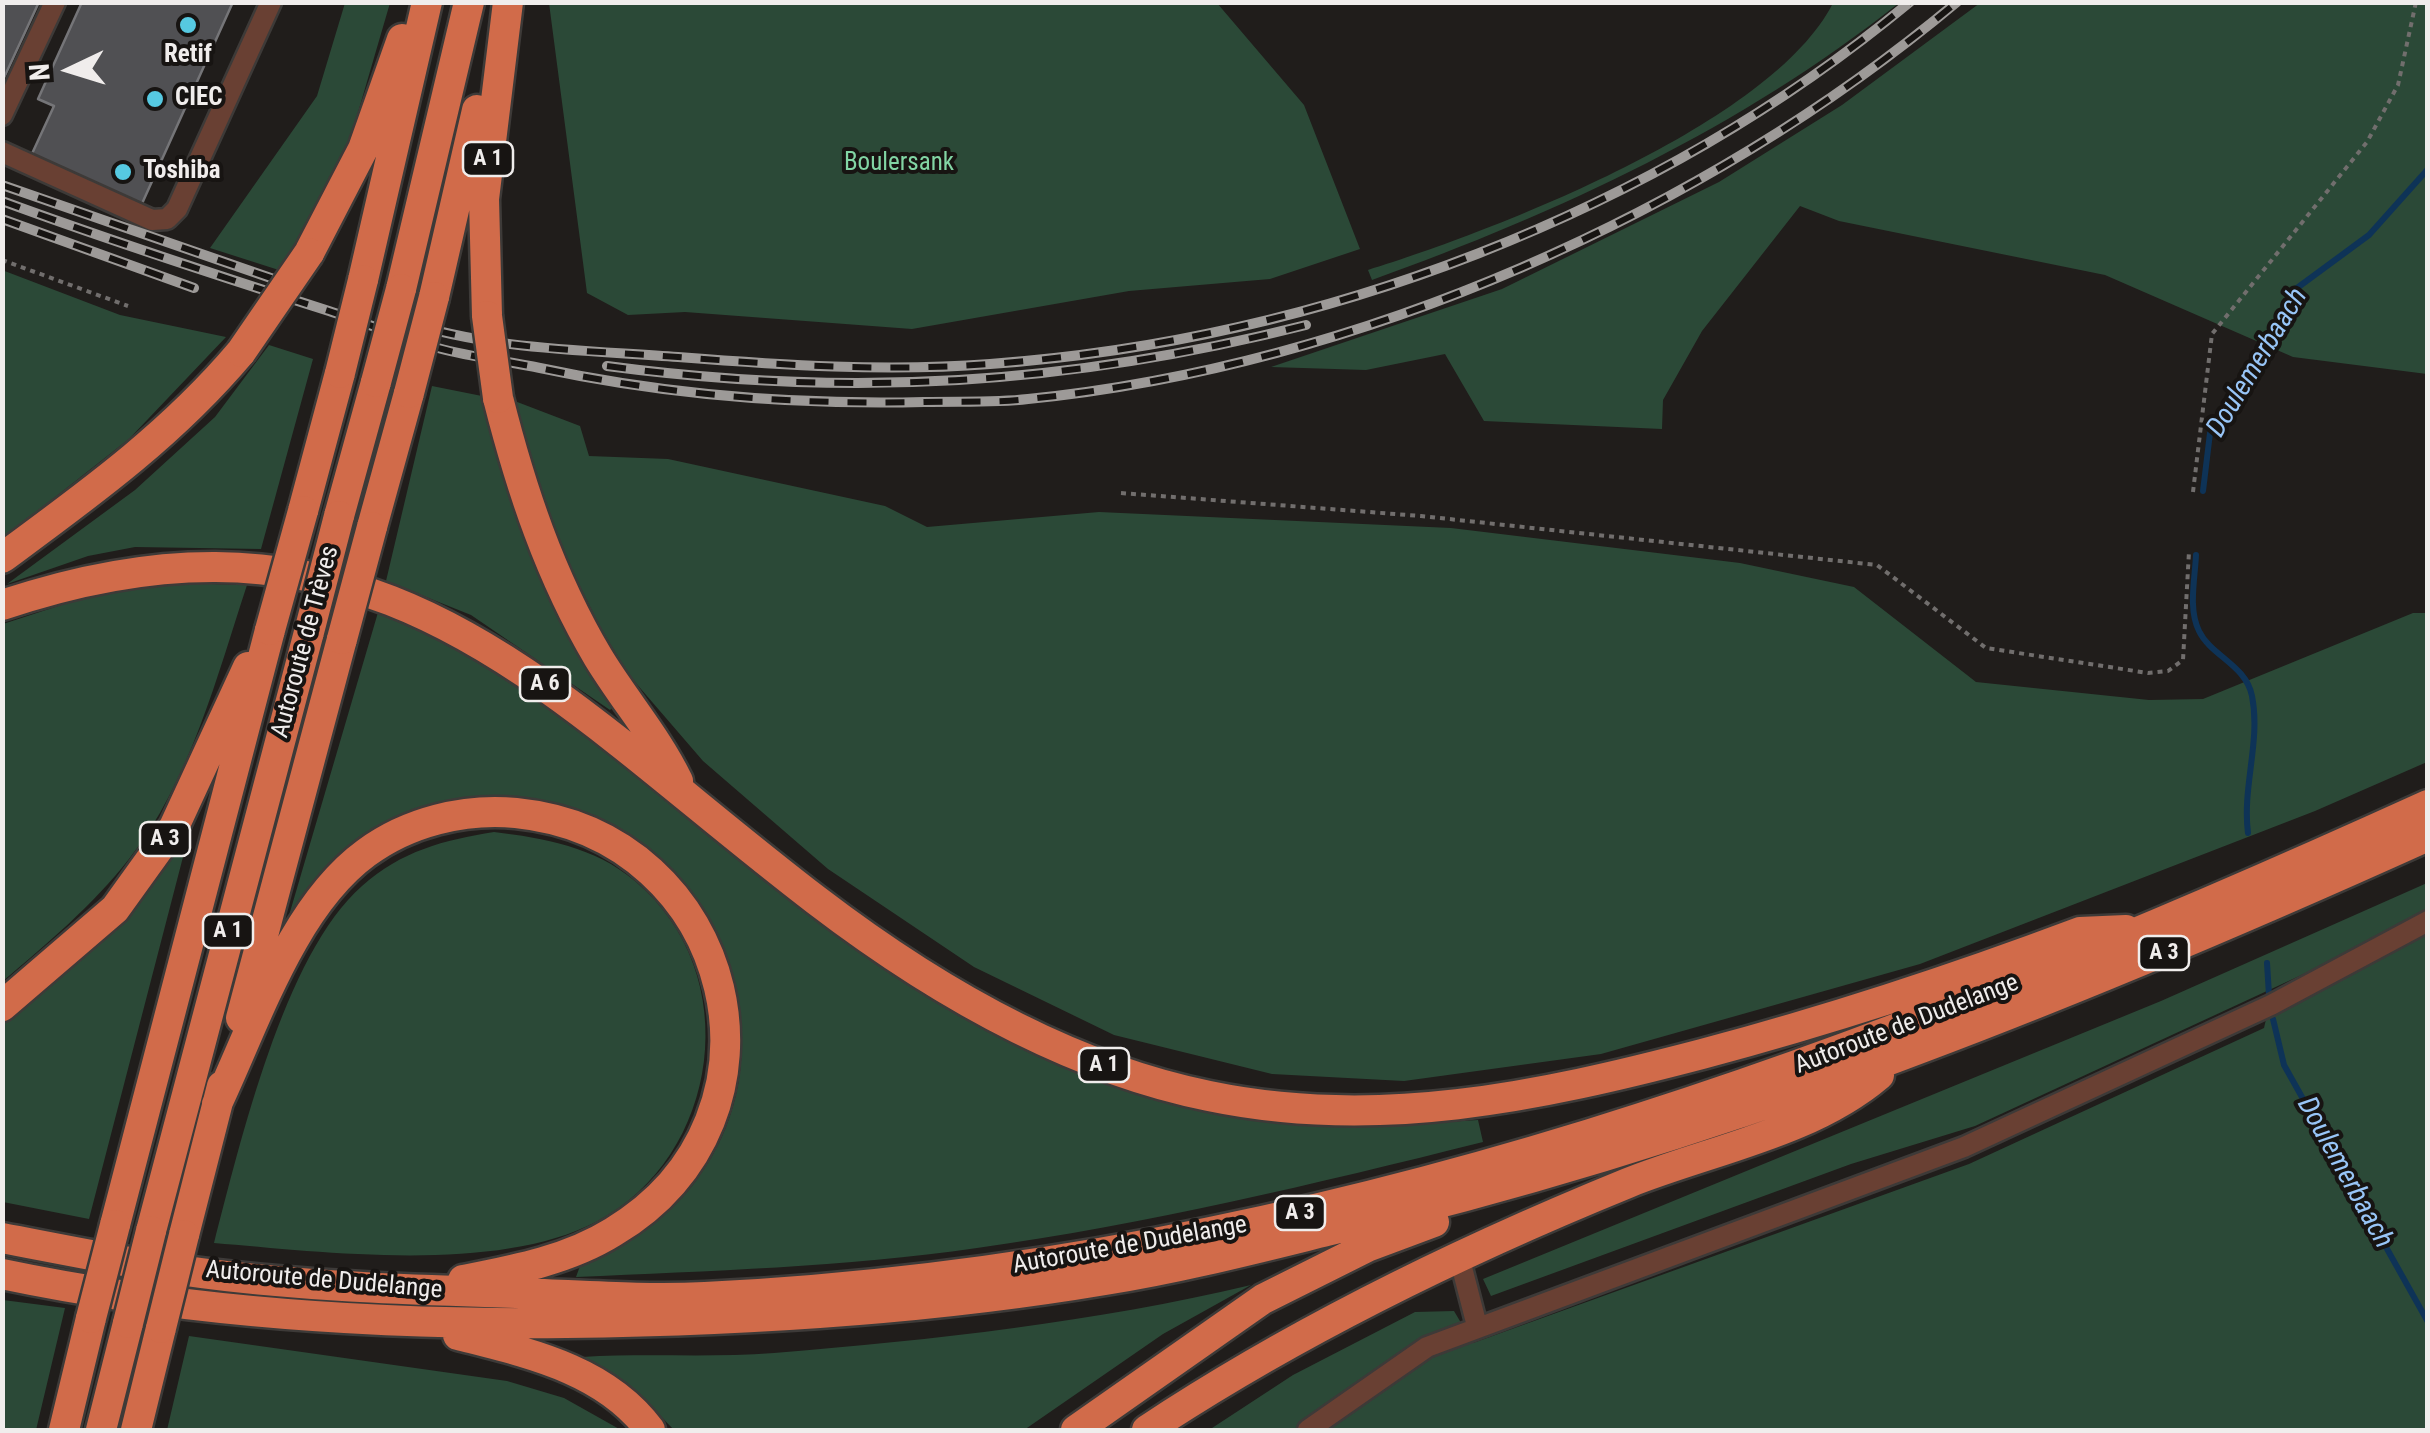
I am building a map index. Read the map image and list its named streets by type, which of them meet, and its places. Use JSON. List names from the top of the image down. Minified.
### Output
{"streets":{"highway":["A 1","Autoroute de Trèves","A 6","A 3","Autoroute de Dudelange"]},"crossings":[["A 1","A 6"],["A 1","A 3"],["A 1","Autoroute de Dudelange"],["Autoroute de Trèves","A 3"],["A 3","Autoroute de Dudelange"]],"water":["Doulemerbaach"],"parks":["Boulersank"],"places":["Retif","CIEC","Toshiba"],"north":"left"}
